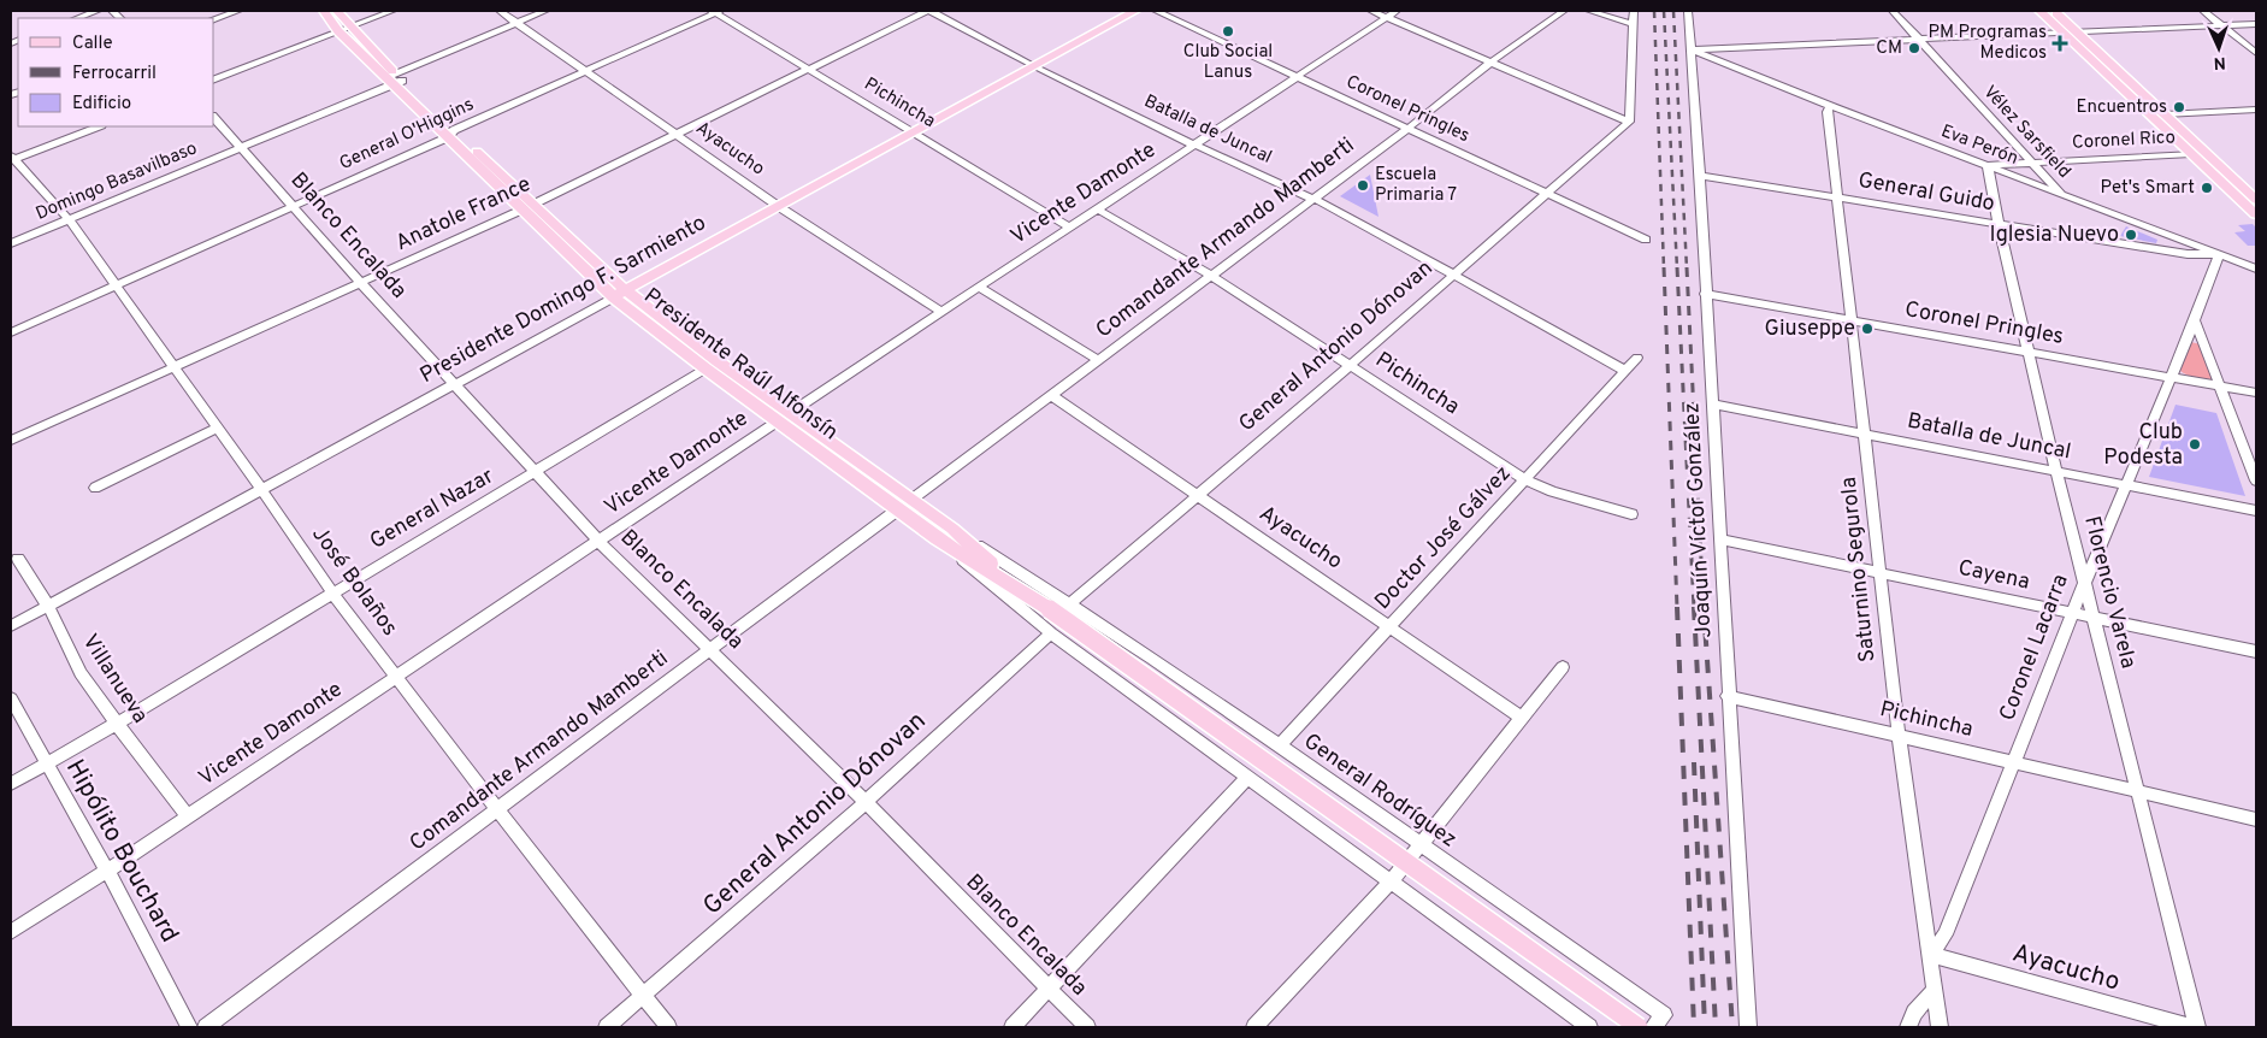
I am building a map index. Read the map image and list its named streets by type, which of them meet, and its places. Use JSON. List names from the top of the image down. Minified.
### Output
{"streets":{"main road":["Presidente Domingo F. Sarmiento","Presidente Raúl Alfonsín"],"street":["Pichincha","Coronel Pringles","Batalla de Juncal","Vélez Sarsfield","General O'Higgins","Coronel Rico","Eva Perón","Ayacucho","Domingo Basavilbaso","General Guido","Vicente Damonte","Anatole France","Blanco Encalada","Comandante Armando Mamberti","General Antonio Dónovan","General Nazar","Joaquín Víctor González","Doctor José Gálvez","Saturnino Segurola","Cayena","José Bolaños","Florencio Varela","Coronel Lacarra","Villanueva","General Rodríguez","Hipólito Bouchard"]},"crossings":[["Pichincha","General O'Higgins"],["Pichincha","Vicente Damonte"],["Pichincha","Anatole France"],["Pichincha","Comandante Armando Mamberti"],["Pichincha","Presidente Domingo F. Sarmiento"],["Pichincha","General Antonio Dónovan"],["Pichincha","Joaquín Víctor González"],["Pichincha","Doctor José Gálvez"],["Pichincha","Saturnino Segurola"],["Pichincha","Florencio Varela"],["Pichincha","Coronel Lacarra"],["Coronel Pringles","Vicente Damonte"],["Coronel Pringles","Comandante Armando Mamberti"],["Coronel Pringles","General Antonio Dónovan"],["Coronel Pringles","Joaquín Víctor González"],["Coronel Pringles","Saturnino Segurola"],["Coronel Pringles","Florencio Varela"],["Coronel Pringles","Coronel Lacarra"],["Batalla de Juncal","Vicente Damonte"],["Batalla de Juncal","Anatole France"],["Batalla de Juncal","Comandante Armando Mamberti"],["Batalla de Juncal","Presidente Domingo F. Sarmiento"],["Batalla de Juncal","General Antonio Dónovan"],["Batalla de Juncal","Joaquín Víctor González"],["Batalla de Juncal","Doctor José Gálvez"],["Batalla de Juncal","Saturnino Segurola"],["Batalla de Juncal","Florencio Varela"],["Batalla de Juncal","Coronel Lacarra"],["Vélez Sarsfield","Coronel Rico"],["Vélez Sarsfield","Eva Perón"],["General O'Higgins","Ayacucho"],["General O'Higgins","Blanco Encalada"],["General O'Higgins","Presidente Raúl Alfonsín"],["General O'Higgins","José Bolaños"],["Coronel Rico","Eva Perón"],["Coronel Rico","Florencio Varela"],["Eva Perón","General Guido"],["Eva Perón","Joaquín Víctor González"],["Eva Perón","Saturnino Segurola"],["Eva Perón","Florencio Varela"],["Eva Perón","Coronel Lacarra"],["Ayacucho","Domingo Basavilbaso"],["Ayacucho","Vicente Damonte"],["Ayacucho","Anatole France"],["Ayacucho","Comandante Armando Mamberti"],["Ayacucho","Presidente Domingo F. Sarmiento"],["Ayacucho","General Antonio Dónovan"],["Ayacucho","Doctor José Gálvez"],["Ayacucho","Saturnino Segurola"],["Ayacucho","Coronel Lacarra"],["Domingo Basavilbaso","Blanco Encalada"],["Domingo Basavilbaso","Presidente Raúl Alfonsín"],["Domingo Basavilbaso","José Bolaños"],["General Guido","Joaquín Víctor González"],["General Guido","Saturnino Segurola"],["General Guido","Florencio Varela"],["General Guido","Coronel Lacarra"],["Vicente Damonte","Blanco Encalada"],["Vicente Damonte","Presidente Raúl Alfonsín"],["Vicente Damonte","José Bolaños"],["Vicente Damonte","Villanueva"],["Vicente Damonte","Hipólito Bouchard"],["Anatole France","Blanco Encalada"],["Anatole France","Presidente Raúl Alfonsín"],["Anatole France","José Bolaños"],["Blanco Encalada","Comandante Armando Mamberti"],["Blanco Encalada","Presidente Domingo F. Sarmiento"],["Blanco Encalada","General Antonio Dónovan"],["Blanco Encalada","General Nazar"],["Comandante Armando Mamberti","Presidente Raúl Alfonsín"],["Comandante Armando Mamberti","José Bolaños"],["Presidente Domingo F. Sarmiento","Presidente Raúl Alfonsín"],["Presidente Domingo F. Sarmiento","José Bolaños"],["Presidente Domingo F. Sarmiento","Villanueva"],["General Antonio Dónovan","Presidente Raúl Alfonsín"],["General Antonio Dónovan","José Bolaños"],["General Antonio Dónovan","General Rodríguez"],["Presidente Raúl Alfonsín","General Nazar"],["Presidente Raúl Alfonsín","General Rodríguez"],["General Nazar","José Bolaños"],["General Nazar","Villanueva"],["General Nazar","Hipólito Bouchard"],["Joaquín Víctor González","Cayena"],["Doctor José Gálvez","General Rodríguez"],["Saturnino Segurola","Cayena"],["Saturnino Segurola","Coronel Lacarra"],["Cayena","Florencio Varela"],["Cayena","Coronel Lacarra"],["Florencio Varela","Coronel Lacarra"]],"places":{"other":["Club Social Lanus","CM","Encuentros","Escuela Primaria 7","Pet's Smart","Iglesia Nuevo","Giuseppe","Club Podesta"],"health":["PM Programas Medicos"]},"legend":["Calle","Ferrocarril","Edificio"],"north":"bottom"}
